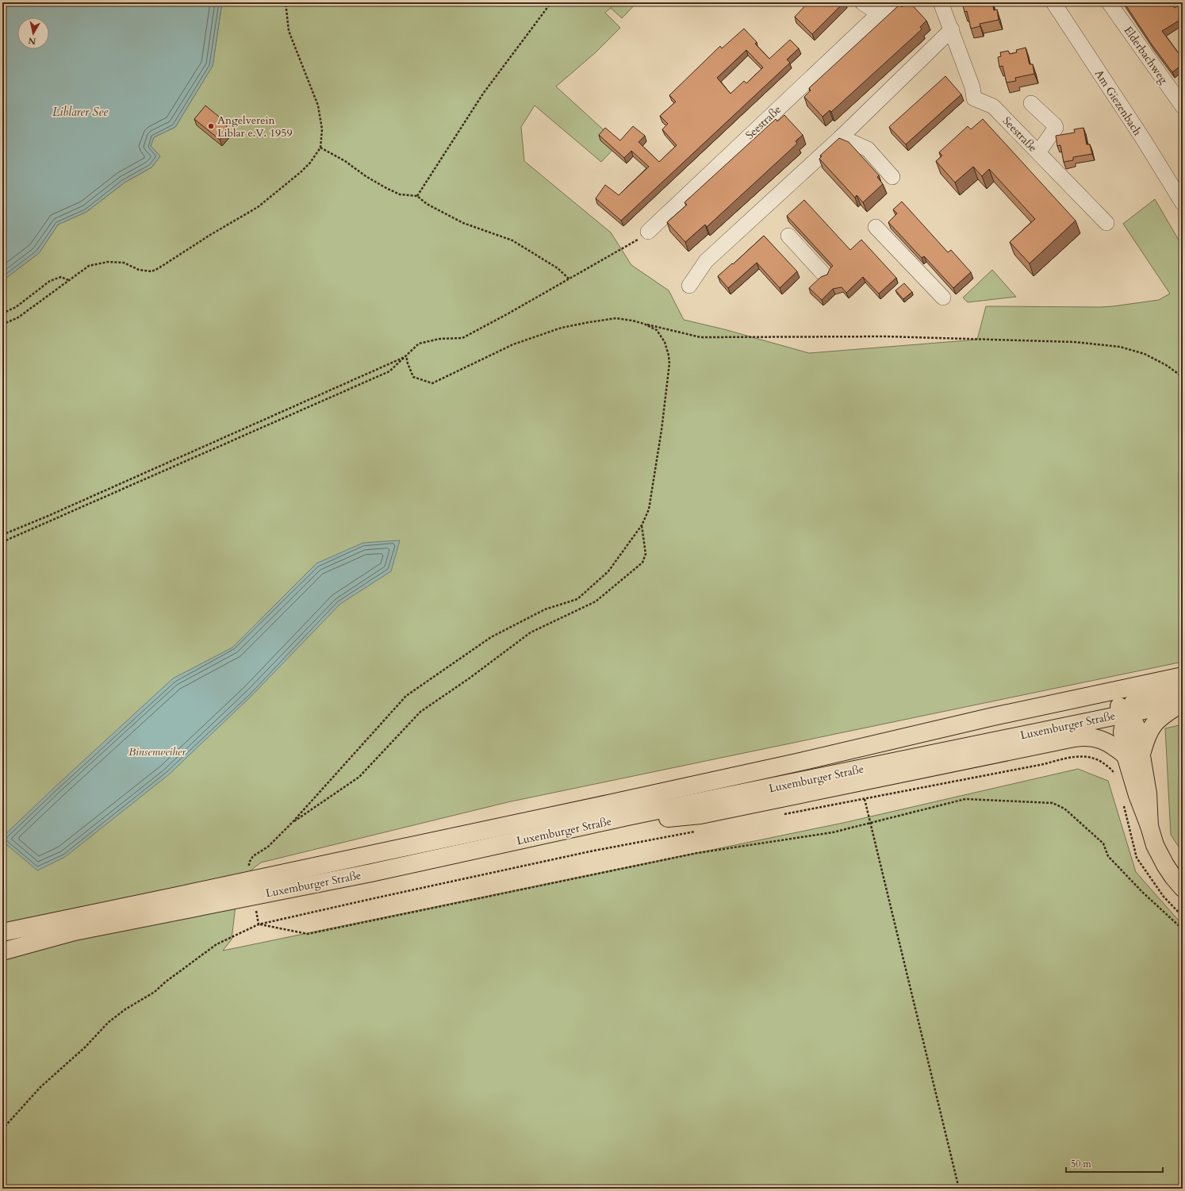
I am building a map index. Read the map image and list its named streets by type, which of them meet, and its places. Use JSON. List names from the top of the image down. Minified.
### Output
{"streets":{"main road":["Luxemburger Straße"],"street":["Elderbachweg","Am Giezenbach","Seestraße"]},"water":["Liblarer See"],"parks":["Binsenweiher"],"places":["Angelverein Liblar e.V. 1959"],"scale_bar":"50 m","north":"bottom"}
